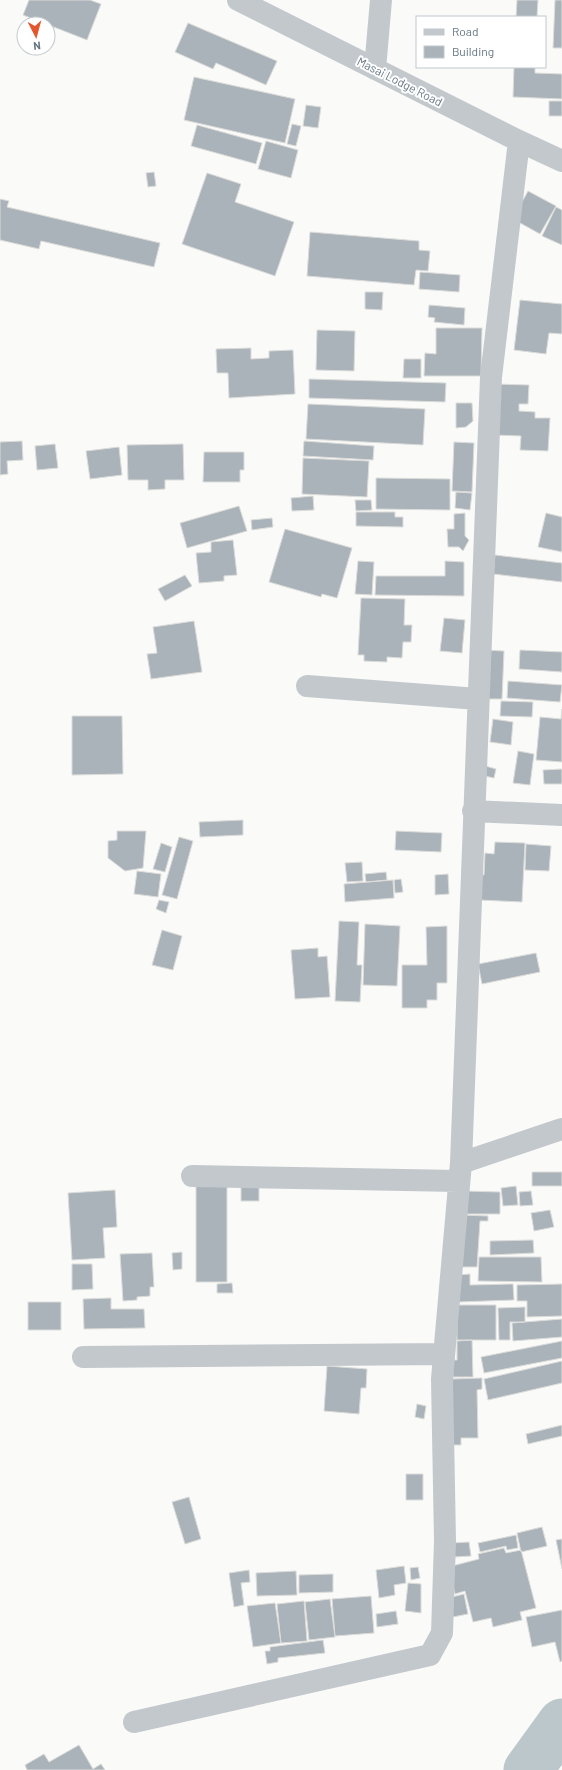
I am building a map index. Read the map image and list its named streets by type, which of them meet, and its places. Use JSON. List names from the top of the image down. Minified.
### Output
{"streets":{"street":["Masai Lodge Road"]},"legend":["Road","Building"],"north":"bottom"}
